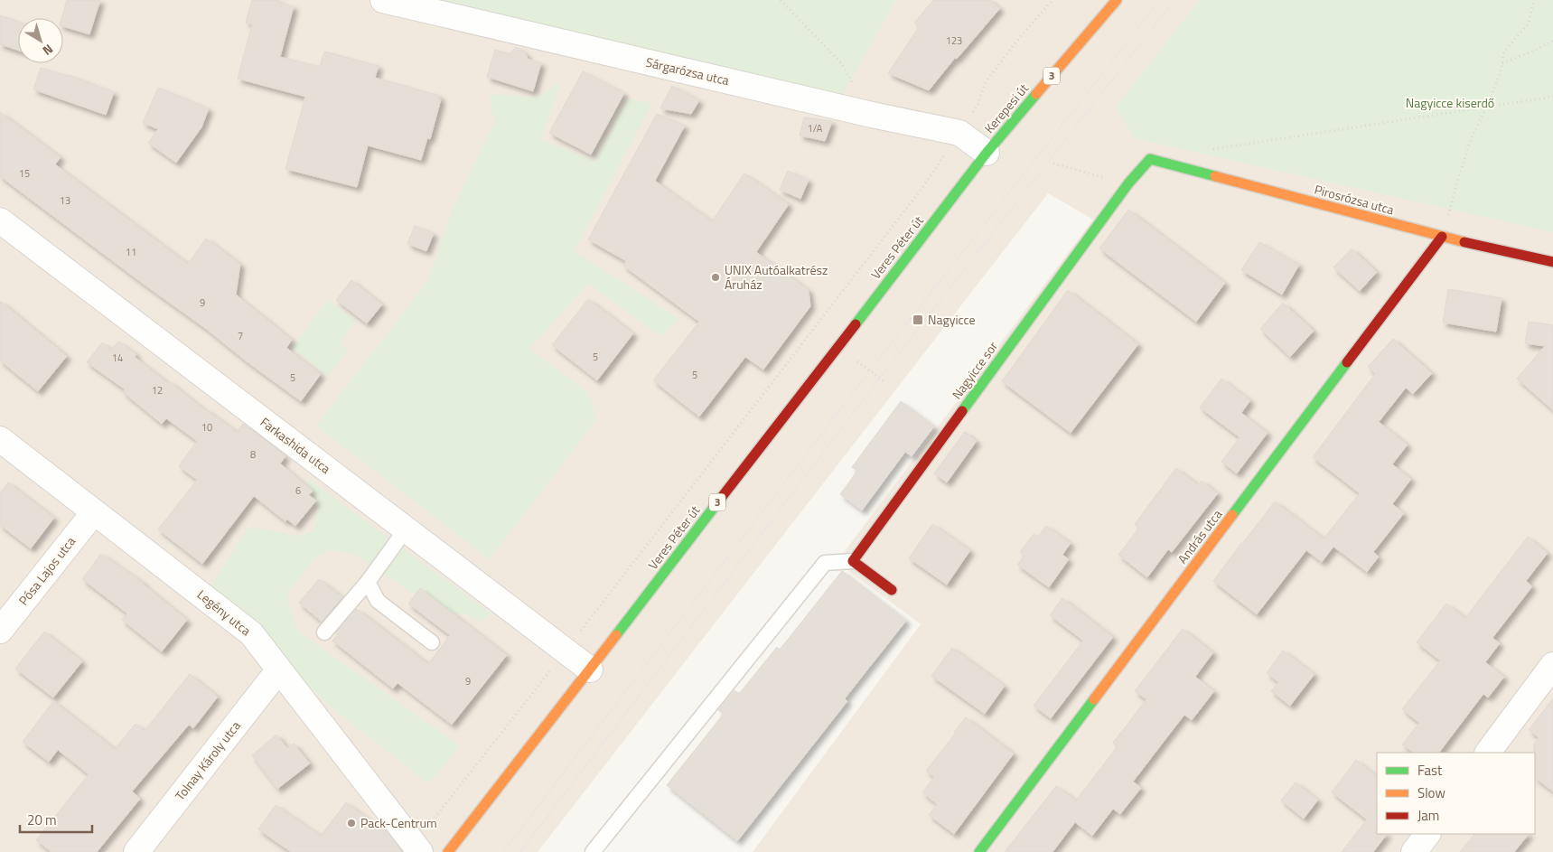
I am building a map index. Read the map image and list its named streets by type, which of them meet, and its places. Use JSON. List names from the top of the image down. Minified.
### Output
{"streets":{"street":["Sárgarózsa utca","3","Kerepesi út","Pirosrózsa utca","Veres Péter út","Nagyicce sor","Farkashida utca","András utca","Pósa Lajos utca","Legény utca","Tolnay Károly utca"]},"crossings":[["Sárgarózsa utca","Kerepesi út"],["Sárgarózsa utca","Veres Péter út"],["Kerepesi út","Veres Péter út"],["Pirosrózsa utca","Nagyicce sor"],["Pirosrózsa utca","András utca"],["Veres Péter út","Farkashida utca"],["Pósa Lajos utca","Legény utca"],["Legény utca","Tolnay Károly utca"]],"parks":["Nagyicce kiserdő"],"places":{"other":["UNIX Autóalkatrész Áruház","Pack-Centrum"],"transit":["Nagyicce"]},"house_numbers":["123","1/A","15","13","11","9","7","5","14","5","5","12","10","8","6","9"],"legend":["Fast","Slow","Jam"],"scale_bar":"20 m","north":"bottom right"}
